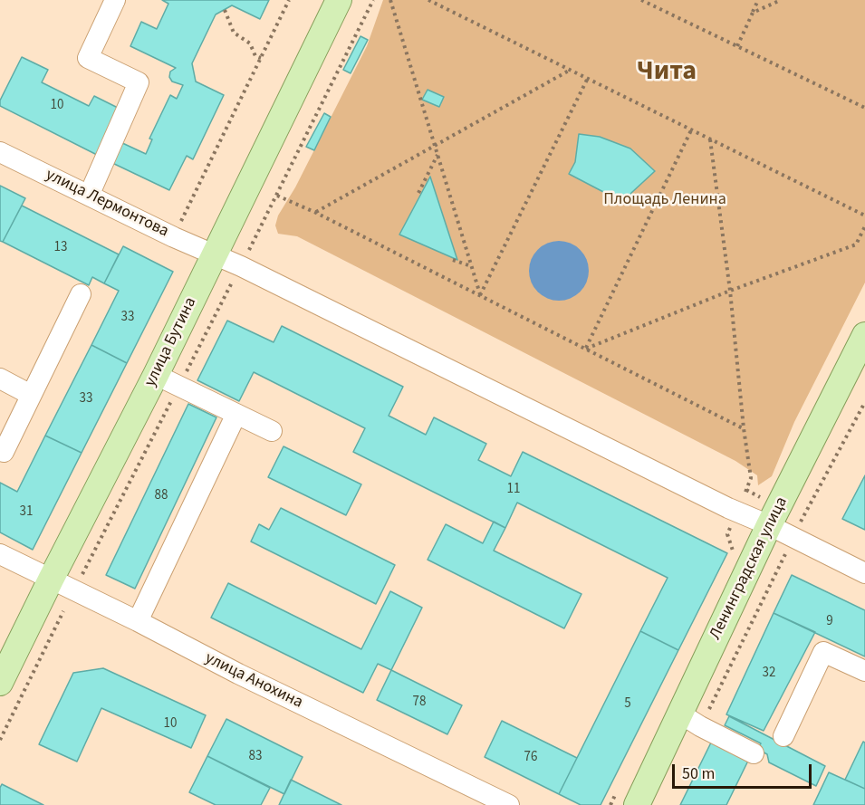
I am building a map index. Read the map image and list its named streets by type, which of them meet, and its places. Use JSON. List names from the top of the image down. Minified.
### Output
{"streets":{"main road":["улица Бутина","Ленинградская улица"],"street":["улица Лермонтова","улица Анохина"]},"crossings":[["улица Лермонтова","улица Бутина"],["улица Лермонтова","Ленинградская улица"],["улица Бутина","улица Анохина"]],"districts":["Чита"],"parks":["Площадь Ленина"],"house_numbers":["10","13","33","33","11","88","31","9","32","78","5","10","83","76"],"scale_bar":"50 m"}
